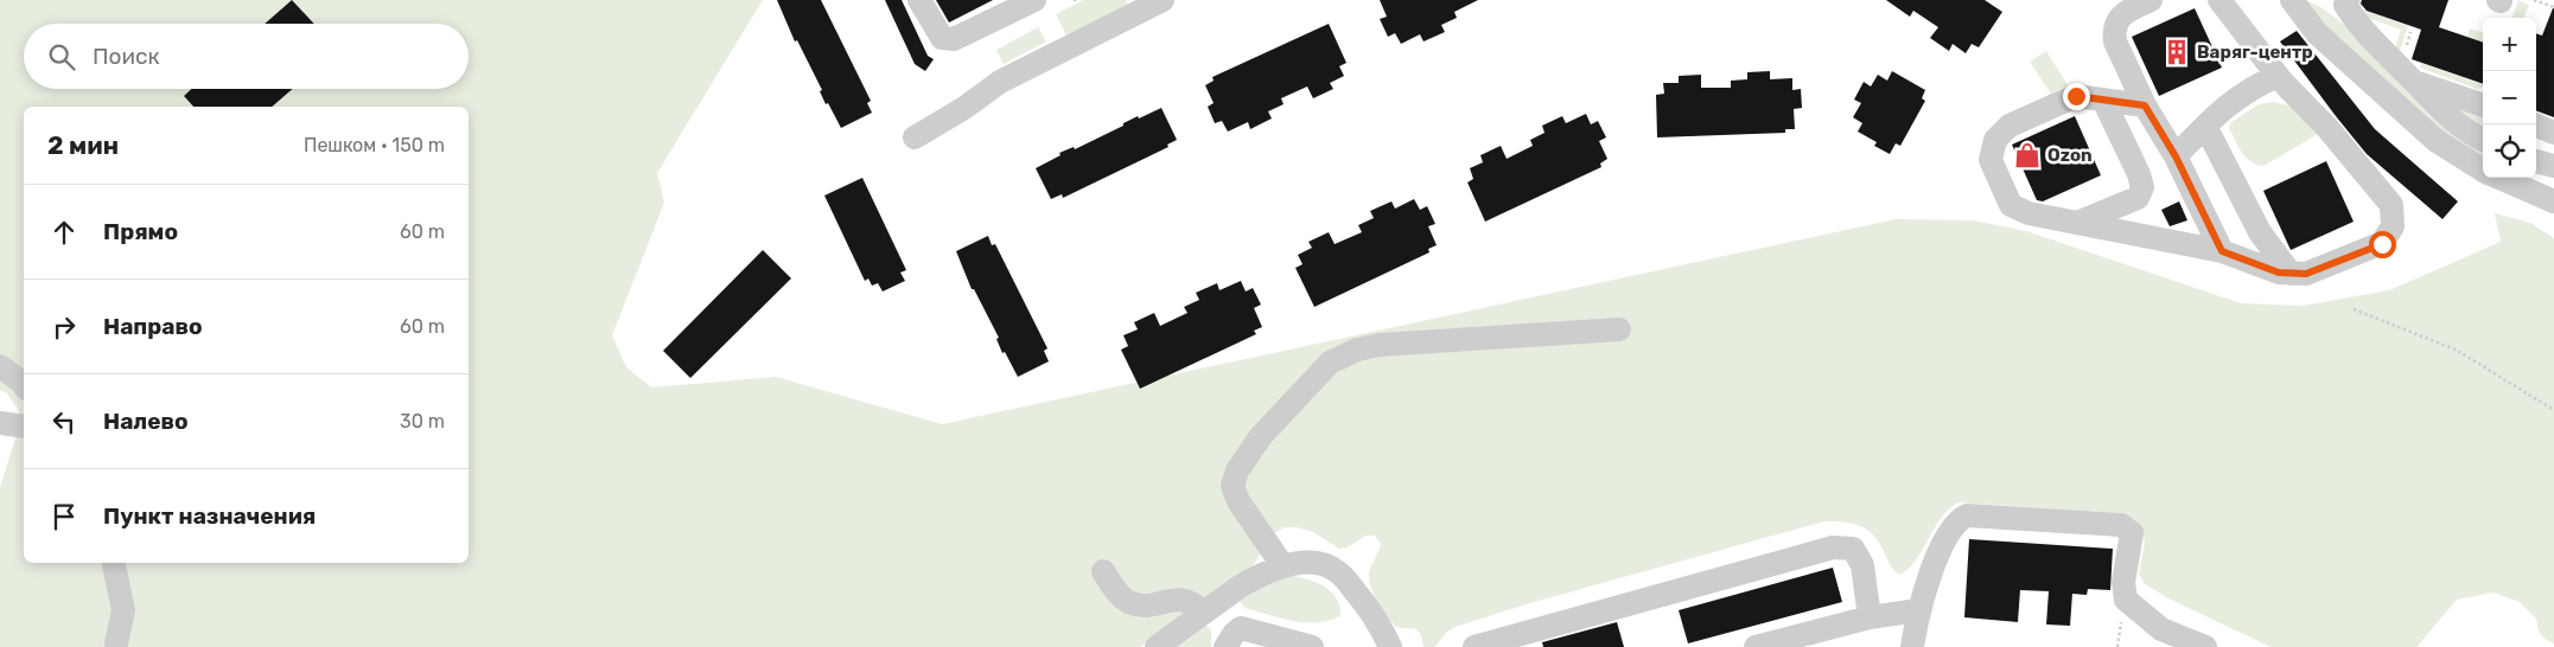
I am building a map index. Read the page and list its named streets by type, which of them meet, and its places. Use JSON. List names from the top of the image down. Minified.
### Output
{"places":{"building":["Варяг-центр"],"shop":["Ozon"]},"page":{"map_buttons":["+","−"],"search":"Поиск","heading":["2 мин","Пешком · 150 m"],"list":[["Прямо","60 m"],["Направо","60 m"],["Налево","30 m"],"Пункт назначения"]}}
